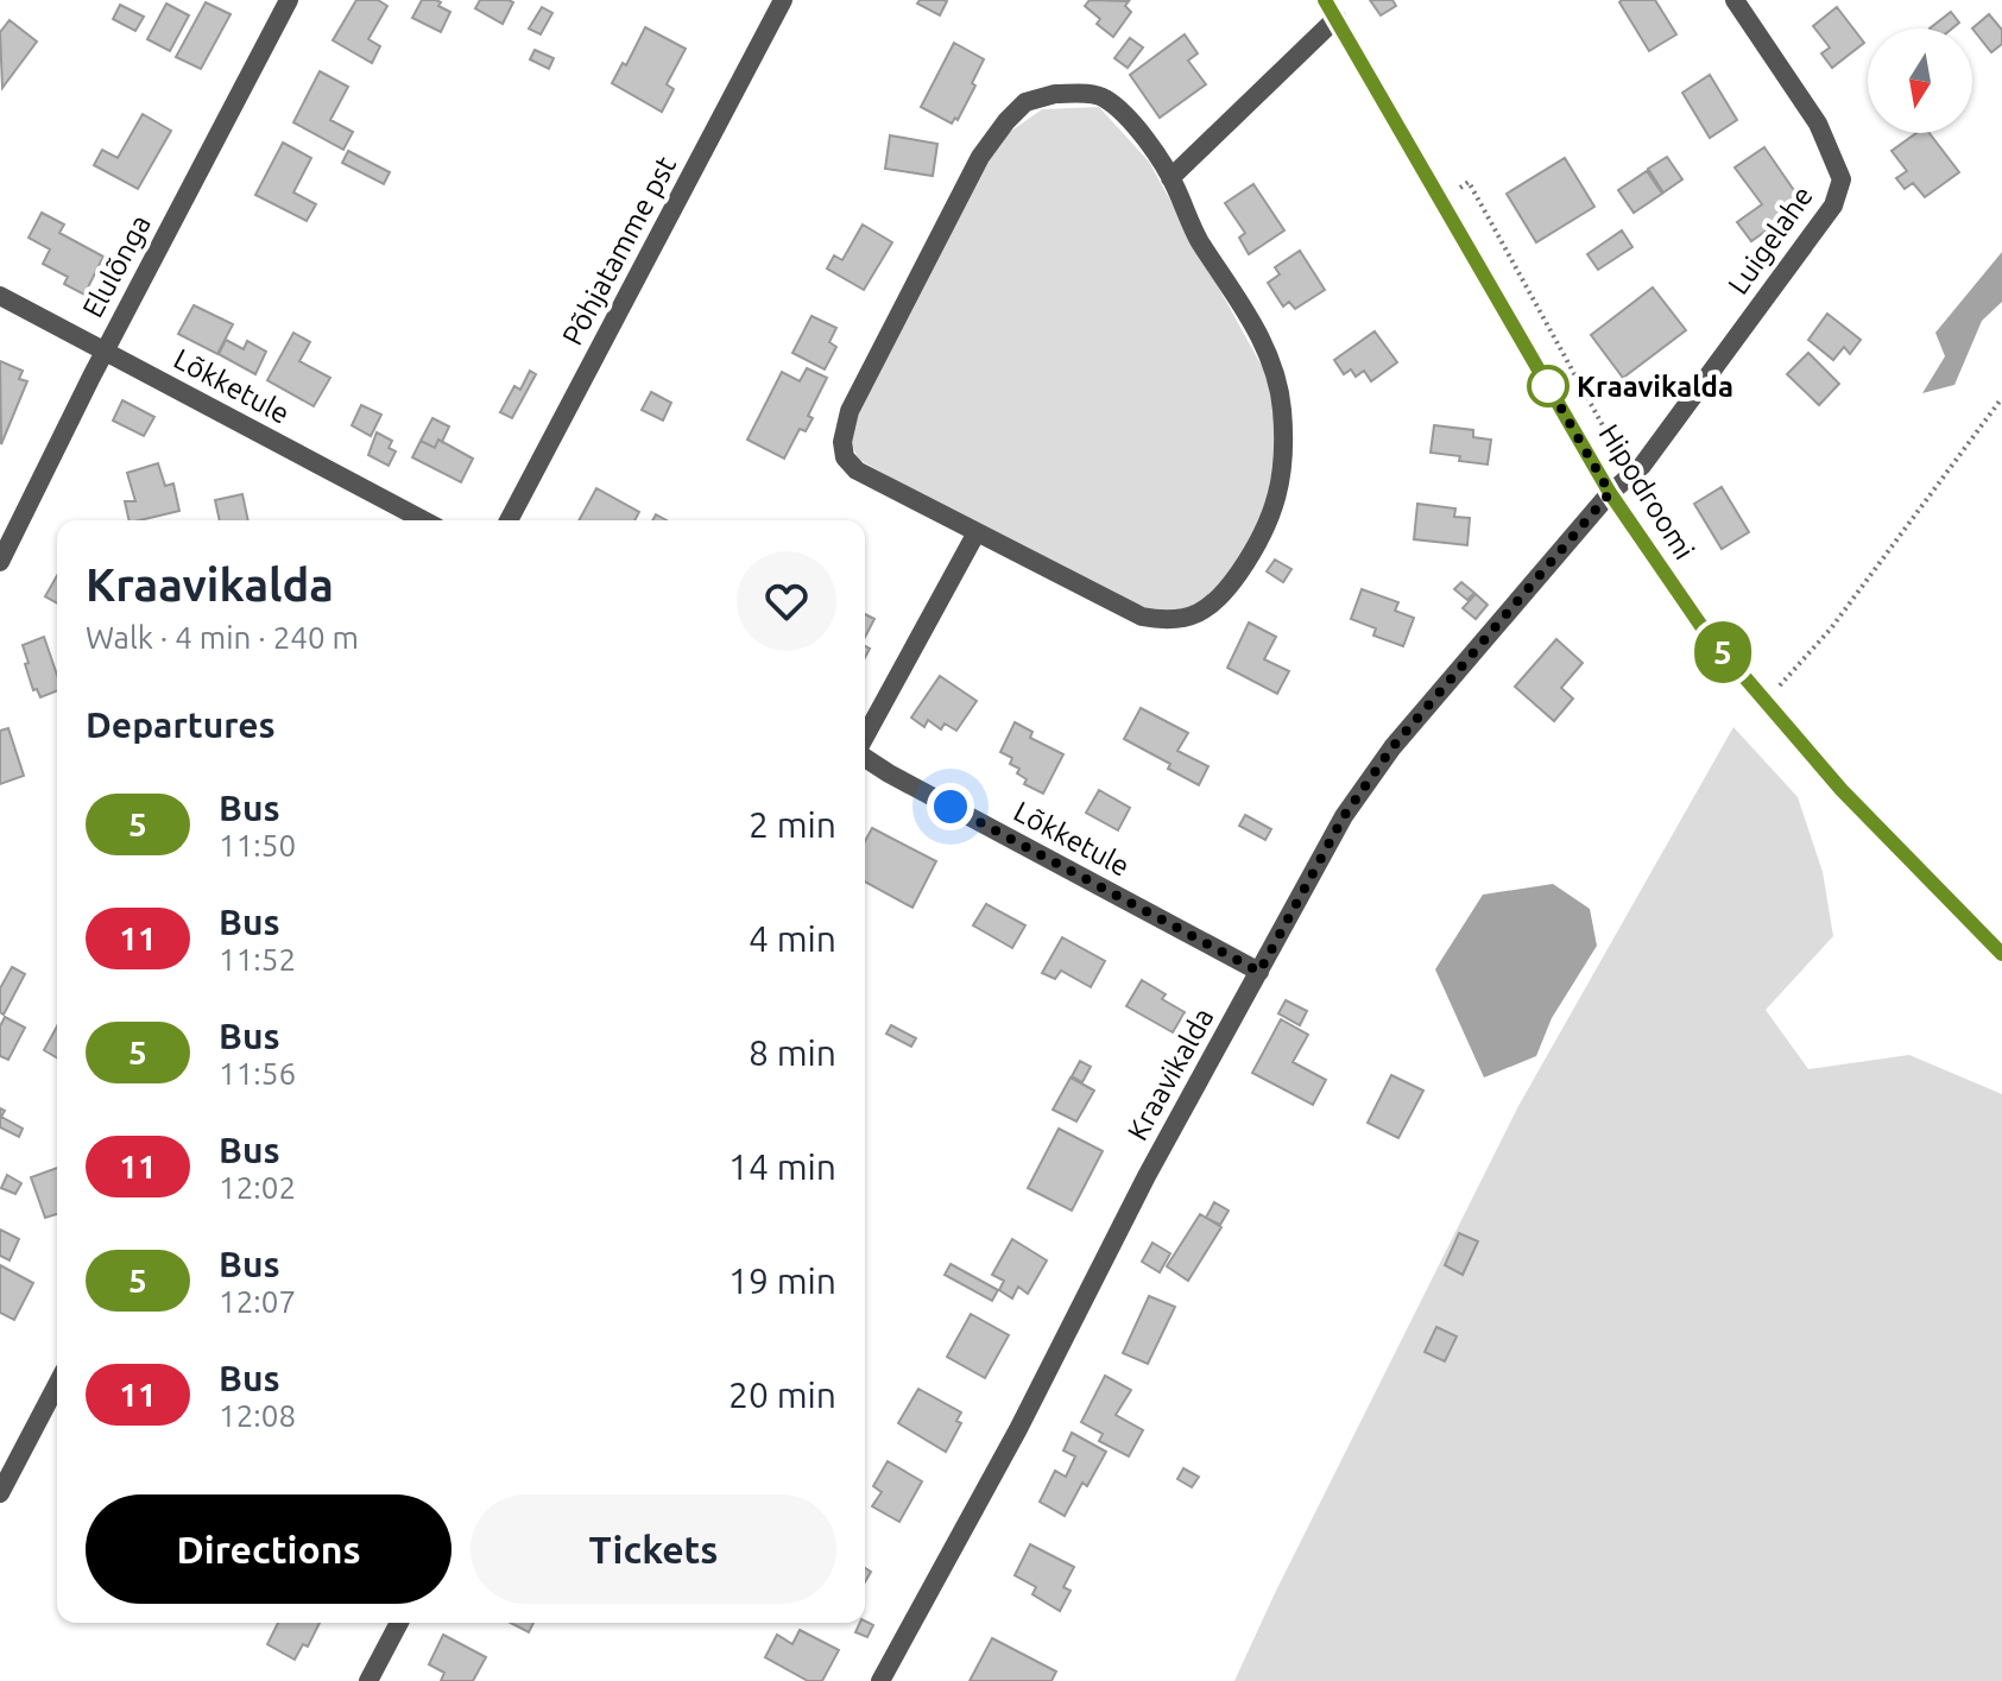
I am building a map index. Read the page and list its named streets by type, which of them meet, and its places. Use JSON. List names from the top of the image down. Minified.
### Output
{"streets":{"street":["Luigelahe","Põhjatamme pst","Elulõnga","Lõkketule","Hipodroomi","Kraavikalda"]},"crossings":[["Luigelahe","Hipodroomi"],["Luigelahe","Kraavikalda"],["Elulõnga","Lõkketule"],["Lõkketule","Kraavikalda"],["Hipodroomi","Kraavikalda"]],"places":["Kraavikalda"],"lines":["bus line 5"],"north":"bottom","page":{"on_map":"5","heading":[["Kraavikalda","Walk · 4 min · 240 m"],"Departures"],"list":[{"mark":"5","name":"Bus","note":"11:50","value":"2 min"},{"mark":"11","name":"Bus","note":"11:52","value":"4 min"},{"mark":"5","name":"Bus","note":"11:56","value":"8 min"},{"mark":"11","name":"Bus","note":"12:02","value":"14 min"},{"mark":"5","name":"Bus","note":"12:07","value":"19 min"},{"mark":"11","name":"Bus","note":"12:08","value":"20 min"}],"buttons":["Directions","Tickets"]}}
